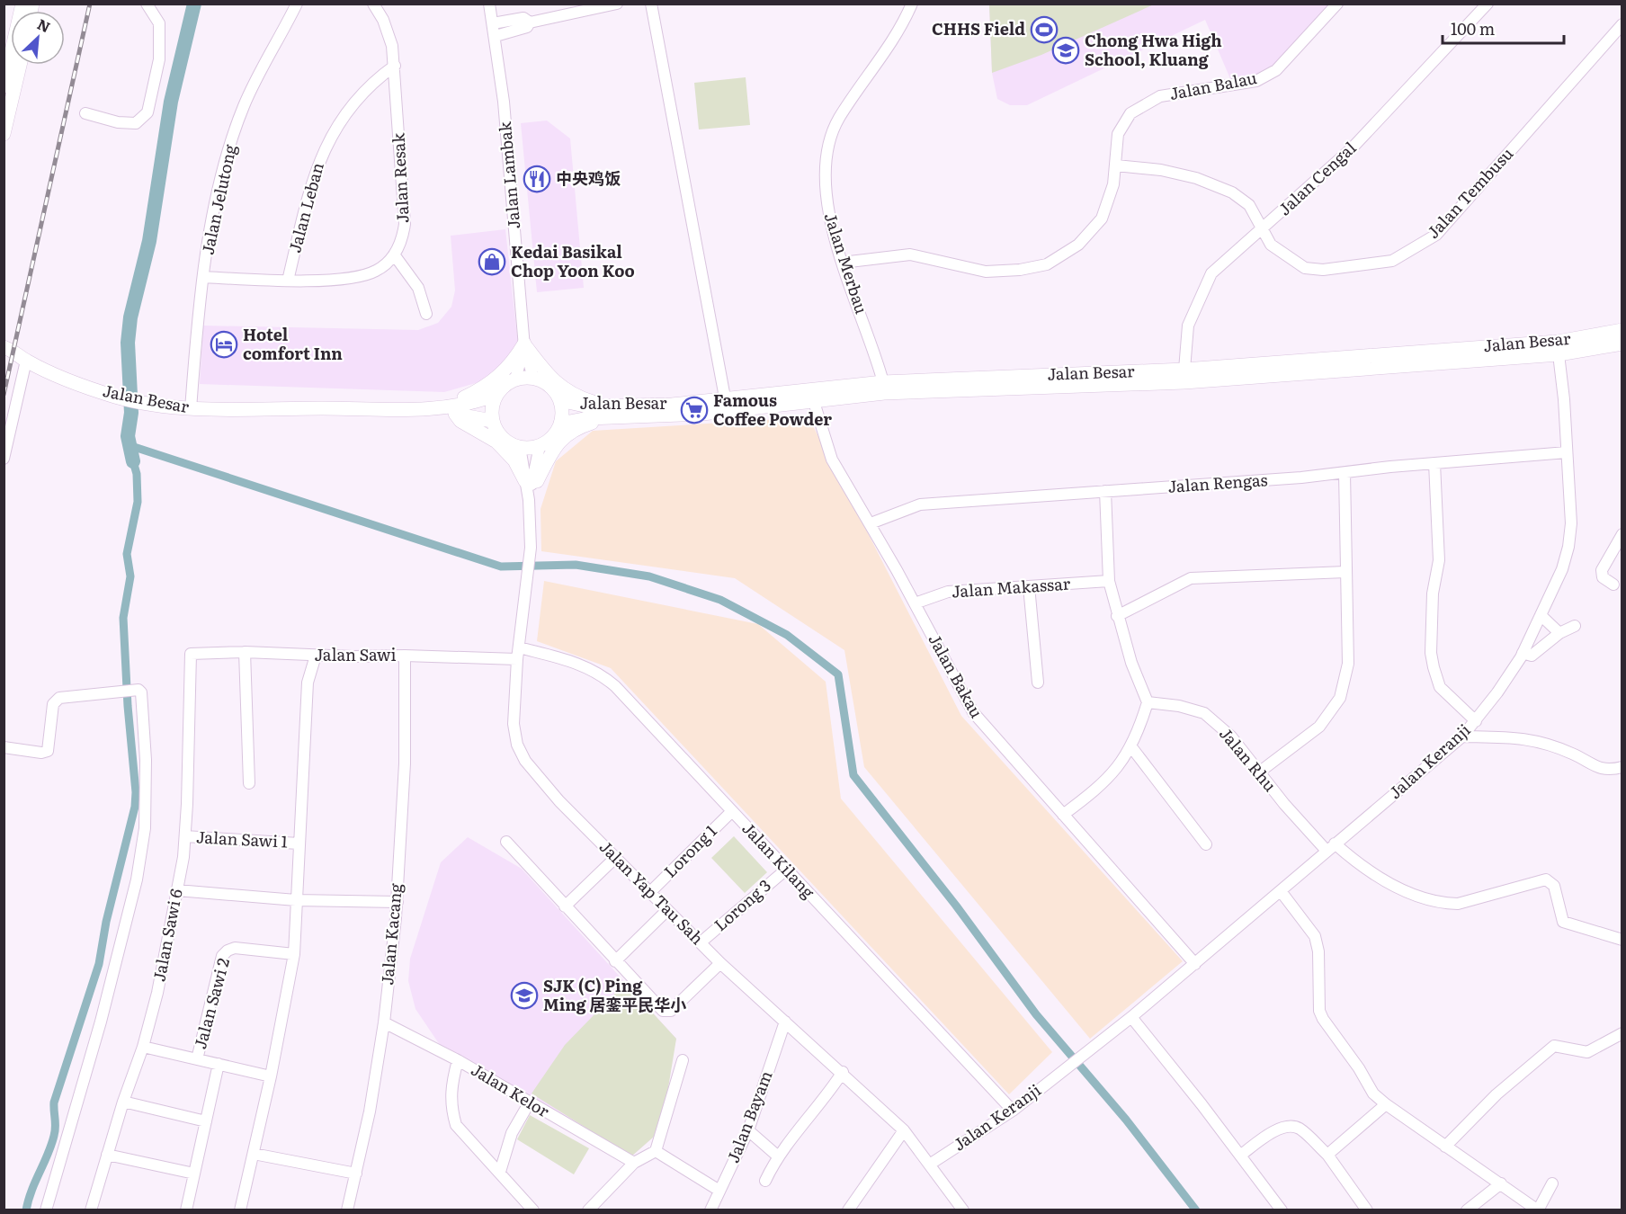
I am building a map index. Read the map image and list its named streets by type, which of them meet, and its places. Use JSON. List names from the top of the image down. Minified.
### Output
{"streets":{"main road":["Jalan Besar"],"street":["Jalan Balau","Jalan Lambak","Jalan Resak","Jalan Cengal","Jalan Tembusu","Jalan Jelutong","Jalan Leban","Jalan Merbau","Jalan Rengas","Jalan Makassar","Jalan Sawi","Jalan Bakau","Jalan Rhu","Jalan Keranji","Jalan Sawi 1","Lorong 1","Jalan Kilang","Jalan Yap Tau Sah","Lorong 3","Jalan Kacang","Jalan Sawi 6","Jalan Sawi 2","Jalan Kelor","Jalan Bayam"]},"crossings":[["Jalan Balau","Jalan Tembusu"],["Jalan Balau","Jalan Merbau"],["Jalan Resak","Jalan Leban"],["Jalan Cengal","Jalan Tembusu"],["Jalan Cengal","Jalan Besar"],["Jalan Jelutong","Jalan Besar"],["Jalan Merbau","Jalan Besar"],["Jalan Besar","Jalan Bakau"],["Jalan Besar","Jalan Keranji"],["Jalan Besar","Jalan Yap Tau Sah"],["Jalan Rengas","Jalan Bakau"],["Jalan Rengas","Jalan Keranji"],["Jalan Makassar","Jalan Bakau"],["Jalan Sawi","Jalan Kilang"],["Jalan Sawi","Jalan Yap Tau Sah"],["Jalan Sawi","Jalan Kacang"],["Jalan Sawi","Jalan Sawi 6"],["Jalan Bakau","Jalan Keranji"],["Jalan Rhu","Jalan Keranji"],["Jalan Keranji","Jalan Kilang"],["Jalan Keranji","Jalan Yap Tau Sah"],["Jalan Sawi 1","Jalan Sawi 6"],["Lorong 1","Jalan Kilang"],["Lorong 1","Jalan Yap Tau Sah"],["Jalan Kilang","Jalan Yap Tau Sah"],["Jalan Kilang","Lorong 3"],["Jalan Yap Tau Sah","Lorong 3"],["Jalan Yap Tau Sah","Jalan Bayam"],["Jalan Kacang","Jalan Kelor"]],"places":{"sports":["CHHS Field"],"school or university":["Chong Hwa High School, Kluang","SJK (C) Ping Ming 居銮平民华小"],"restaurant":["中央鸡饭"],"shop":["Kedai Basikal Chop Yoon Koo"],"hotel":["Hotel comfort Inn"],"supermarket":["Famous Coffee Powder"]},"scale_bar":"100 m","north":"top right"}
